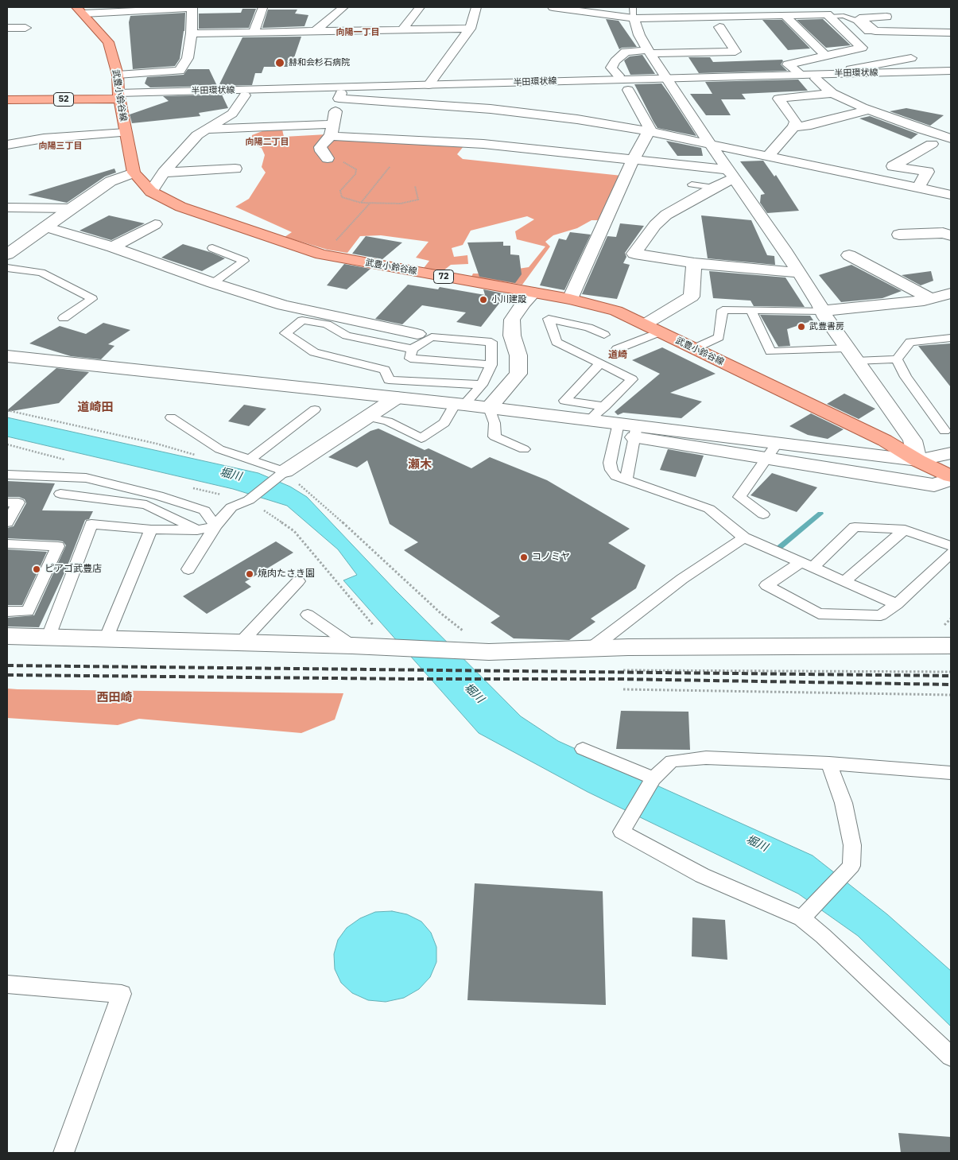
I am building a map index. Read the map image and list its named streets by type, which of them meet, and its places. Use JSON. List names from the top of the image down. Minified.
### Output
{"streets":{"main road":["武豊小鈴谷線","52","72"],"street":["半田環状線"]},"crossings":[["半田環状線","武豊小鈴谷線"],["半田環状線","52"],["武豊小鈴谷線","52"]],"districts":["向陽一丁目","向陽二丁目","向陽三丁目","道崎","道崎田","瀬木","西田崎"],"water":["堀川"],"places":["赫和会杉石病院","小川建設","武豊書房","コノミヤ","ピアゴ武豊店","焼肉たさき園"]}
